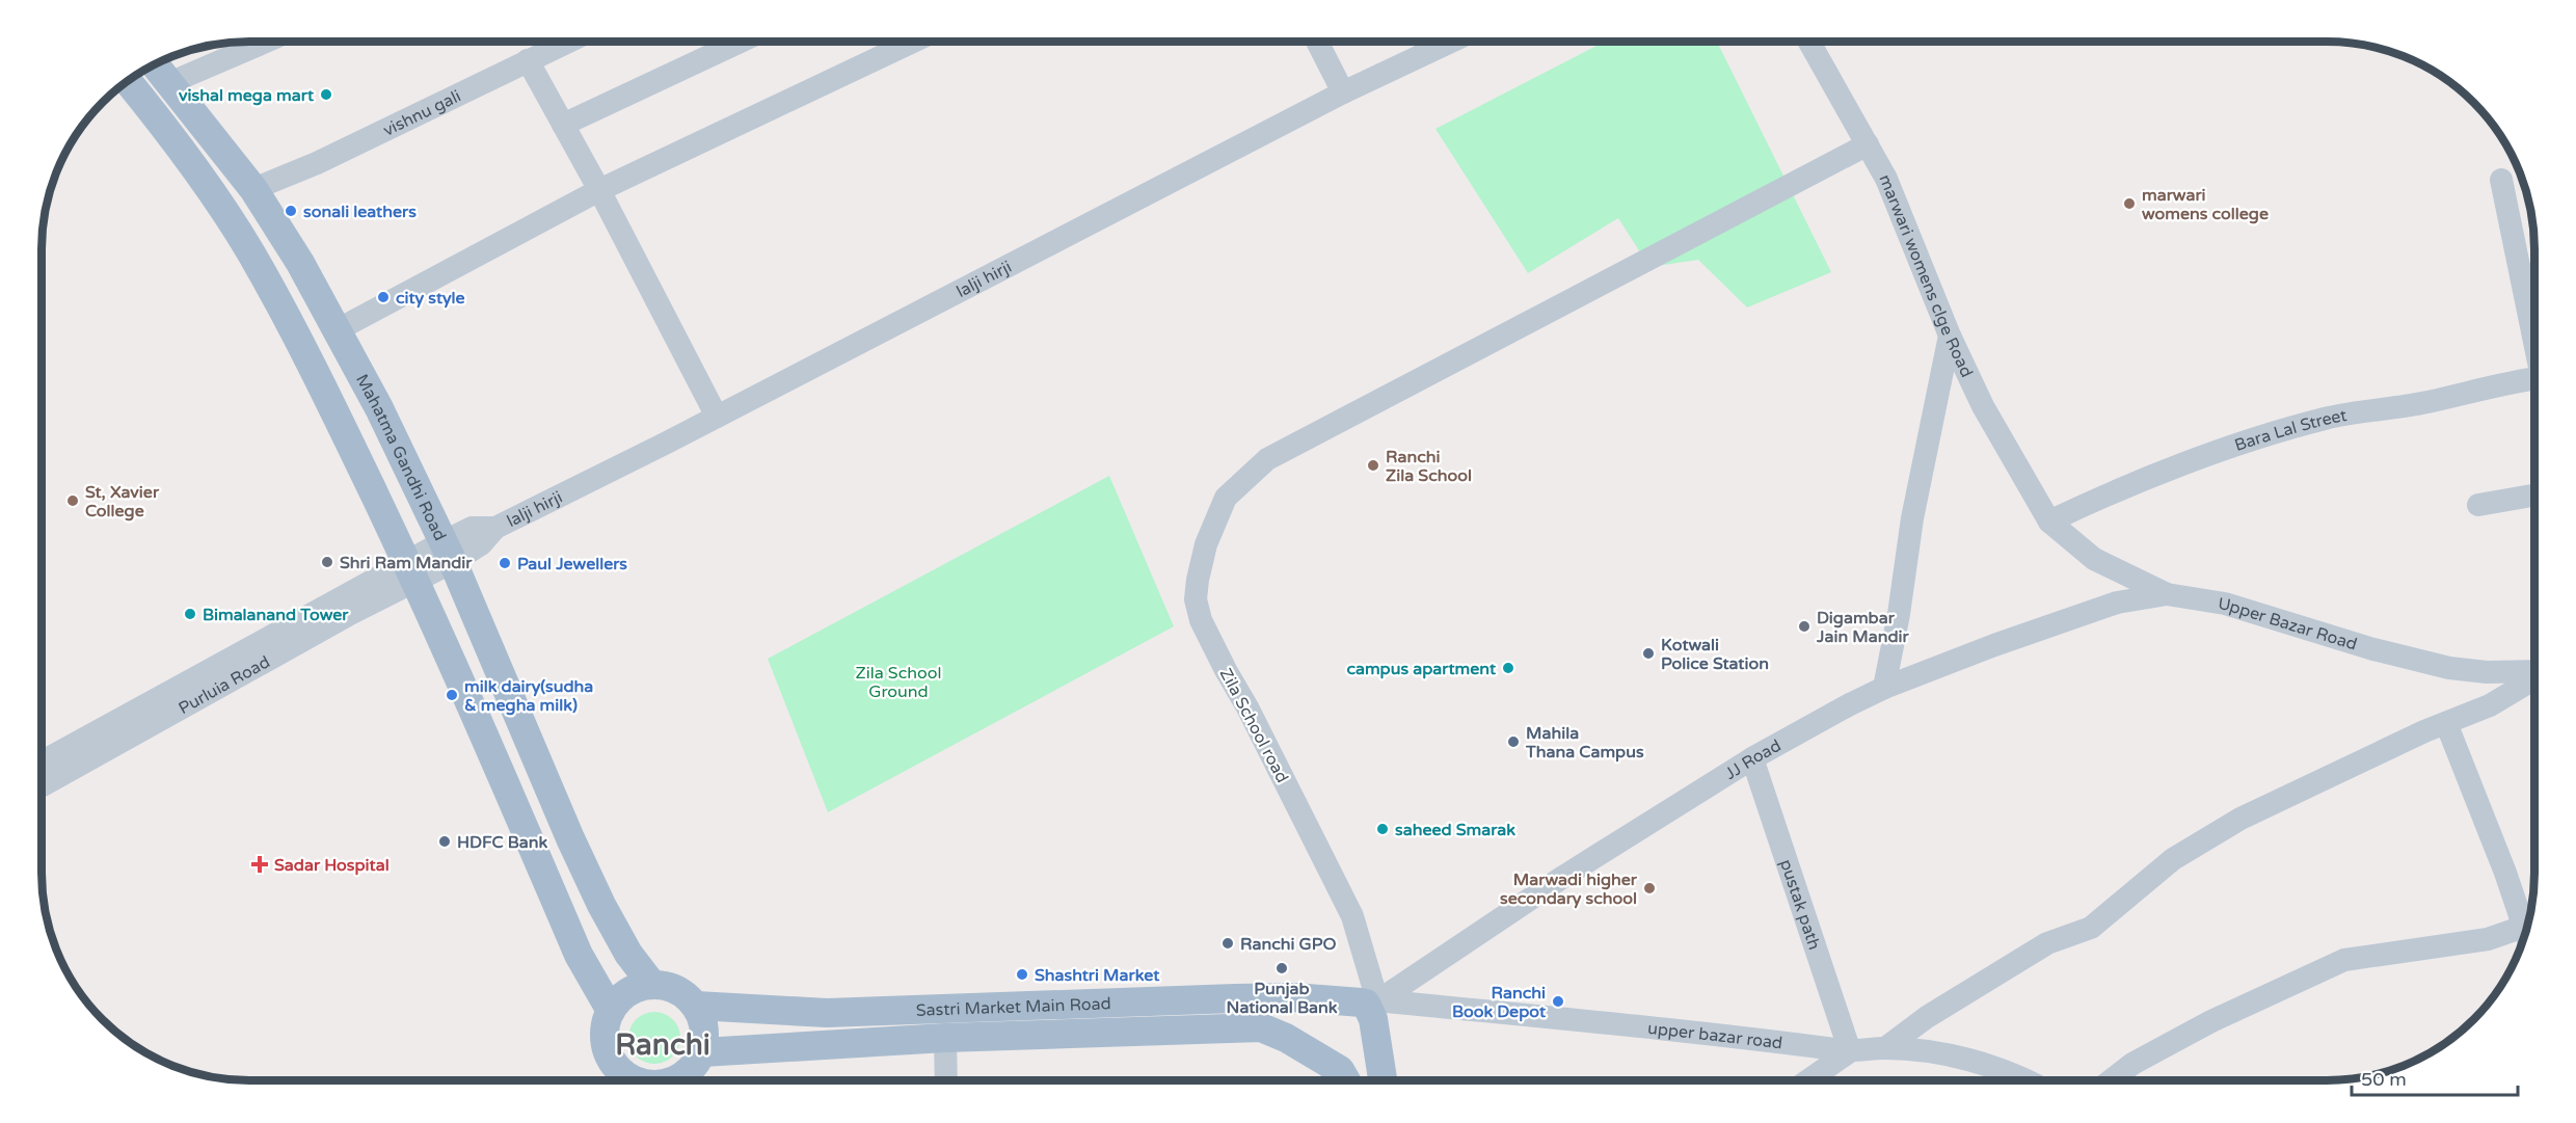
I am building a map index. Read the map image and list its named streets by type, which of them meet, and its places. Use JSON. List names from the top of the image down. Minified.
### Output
{"streets":{"main road":["Mahatma Gandhi Road","Sastri Market Main Road"],"street":["vishnu gali","marwari womens clge Road","lalji hirji","Bara Lal Street","Upper Bazar Road","Purluia Road","Zila School road","JJ Road","pustak path","upper bazar road"]},"crossings":[["vishnu gali","Mahatma Gandhi Road"],["marwari womens clge Road","Bara Lal Street"],["marwari womens clge Road","Upper Bazar Road"],["marwari womens clge Road","Zila School road"],["lalji hirji","Mahatma Gandhi Road"],["lalji hirji","Purluia Road"],["Bara Lal Street","Upper Bazar Road"],["Upper Bazar Road","JJ Road"],["Zila School road","JJ Road"],["Zila School road","Sastri Market Main Road"],["Zila School road","upper bazar road"],["JJ Road","pustak path"],["JJ Road","Sastri Market Main Road"],["JJ Road","upper bazar road"],["pustak path","upper bazar road"],["Sastri Market Main Road","upper bazar road"]],"districts":["Ranchi"],"parks":["Zila School Ground"],"places":{"other":["vishal mega mart","marwari womens college","sonali leathers","city style","Ranchi Zila School","St, Xavier College","Shri Ram Mandir","Paul Jewellers","Bimalanand Tower","Digambar Jain Mandir","Kotwali Police Station","campus apartment","milk dairy(sudha & megha milk)","Mahila Thana Campus","saheed Smarak","HDFC Bank","Marwadi higher secondary school","Ranchi GPO","Punjab National Bank","Shashtri Market","Ranchi Book Depot"],"health":["Sadar Hospital"]},"scale_bar":"50 m"}
